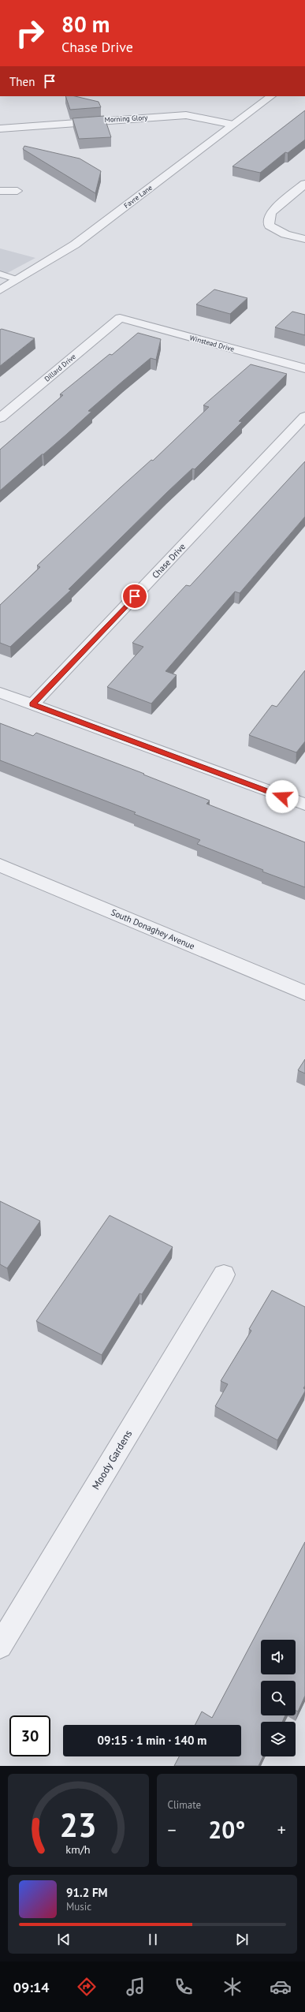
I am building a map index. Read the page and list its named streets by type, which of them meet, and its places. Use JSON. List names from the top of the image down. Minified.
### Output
{"streets":{"street":["Morning Glory","Favre Lane","Winstead Drive","Dillard Drive","Chase Drive","South Donaghey Avenue","Moody Gardens"]},"crossings":[["Morning Glory","Favre Lane"],["Winstead Drive","Dillard Drive"]],"page":{"turn":["80 m","Chase Drive"],"then":"Then","limit":"30","trip":"09:15 · 1 min · 140 m","tile":"Climate","heat":["−","20°","+"],"song":["91.2 FM","Music"],"tabs":"09:14","gauge":["23","km/h"]}}
